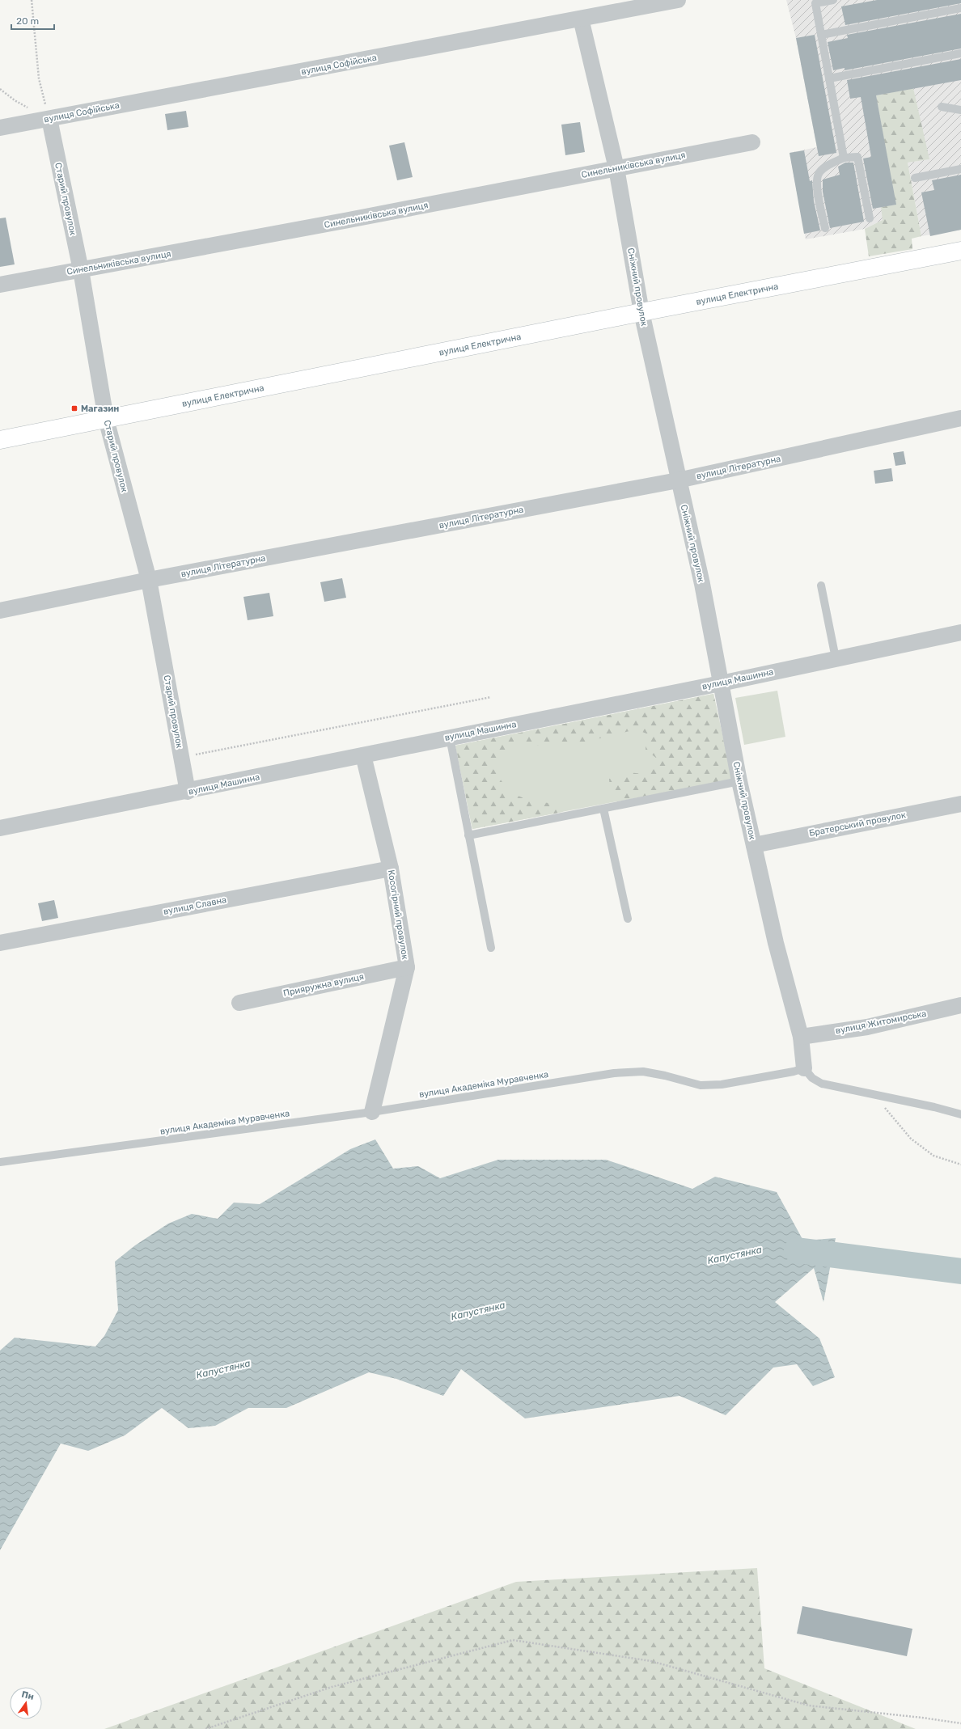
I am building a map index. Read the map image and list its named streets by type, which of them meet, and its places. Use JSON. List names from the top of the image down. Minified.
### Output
{"streets":{"street":["вулиця Софійська","Синельниківська вулиця","Старий провулок","Сніжний провулок","вулиця Електрична","вулиця Літературна","вулиця Машинна","Братерський провулок","вулиця Славна","Косогірний провулок","Прияружна вулиця","вулиця Житомирська"],"lane":["вулиця Академіка Муравченка"]},"crossings":[["вулиця Софійська","Старий провулок"],["вулиця Софійська","Сніжний провулок"],["Синельниківська вулиця","Старий провулок"],["Синельниківська вулиця","Сніжний провулок"],["Старий провулок","вулиця Електрична"],["Старий провулок","вулиця Літературна"],["Старий провулок","вулиця Машинна"],["Сніжний провулок","вулиця Електрична"],["Сніжний провулок","вулиця Літературна"],["Сніжний провулок","вулиця Машинна"],["Сніжний провулок","Братерський провулок"],["Сніжний провулок","вулиця Житомирська"],["Сніжний провулок","вулиця Академіка Муравченка"],["вулиця Машинна","Косогірний провулок"],["вулиця Славна","Косогірний провулок"],["Косогірний провулок","Прияружна вулиця"],["Косогірний провулок","вулиця Академіка Муравченка"]],"water":["Капустянка"],"places":{"transit":["Магазин"]},"scale_bar":"20 m","north":"top"}
